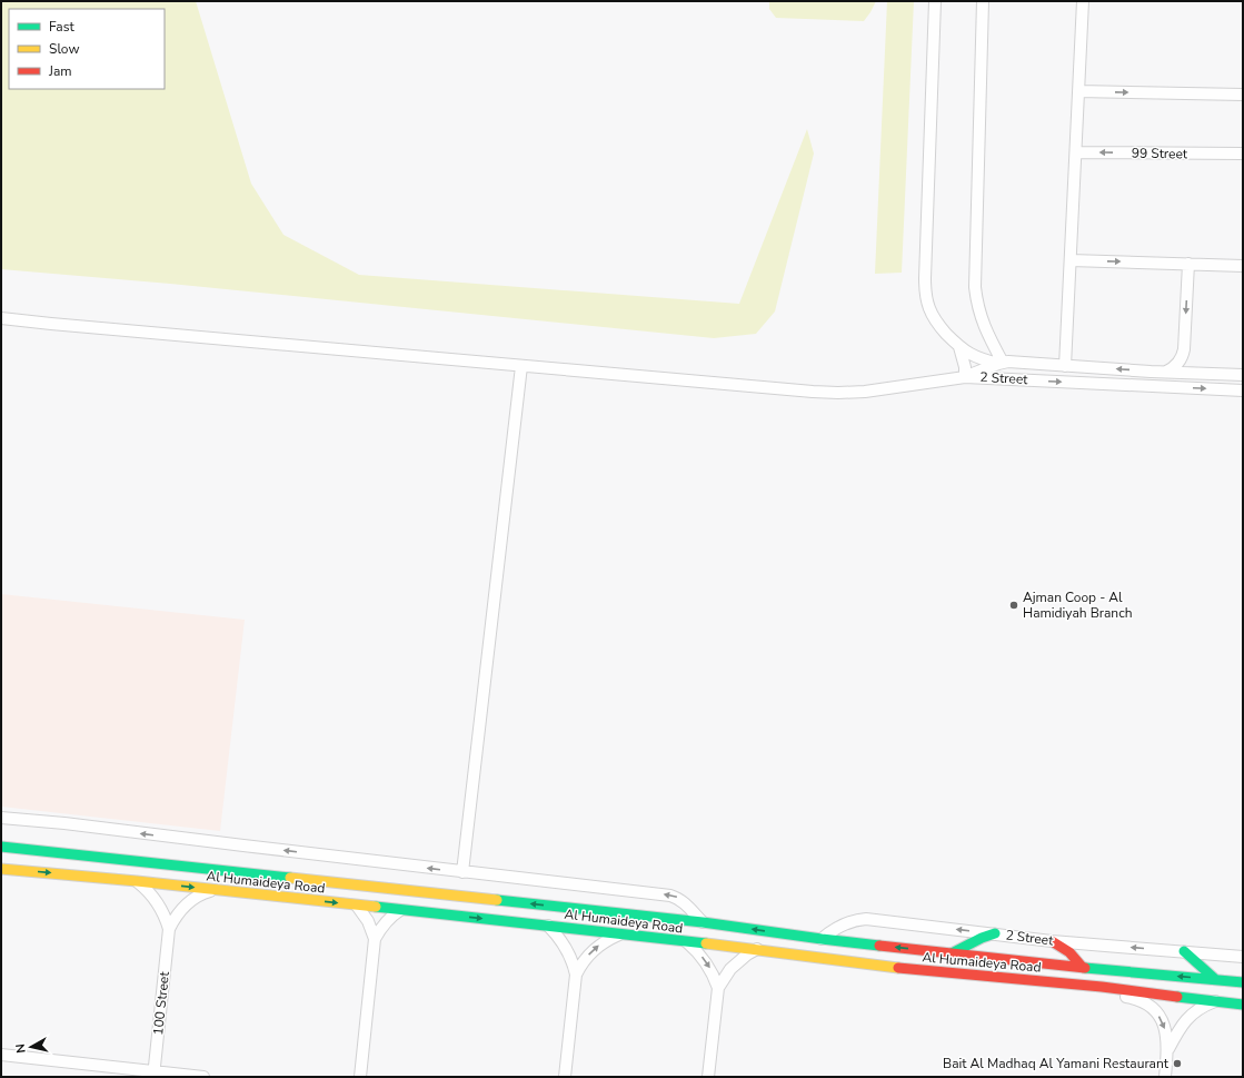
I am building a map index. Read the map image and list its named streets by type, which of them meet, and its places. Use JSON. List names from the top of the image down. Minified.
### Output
{"streets":{"street":["99 Street","2 Street","Al Humaideya Road","100 Street"]},"crossings":[["2 Street","Al Humaideya Road"],["Al Humaideya Road","100 Street"]],"places":["Ajman Coop - Al Hamidiyah Branch","Bait Al Madhaq Al Yamani Restaurant"],"legend":["Fast","Slow","Jam"],"north":"left"}
